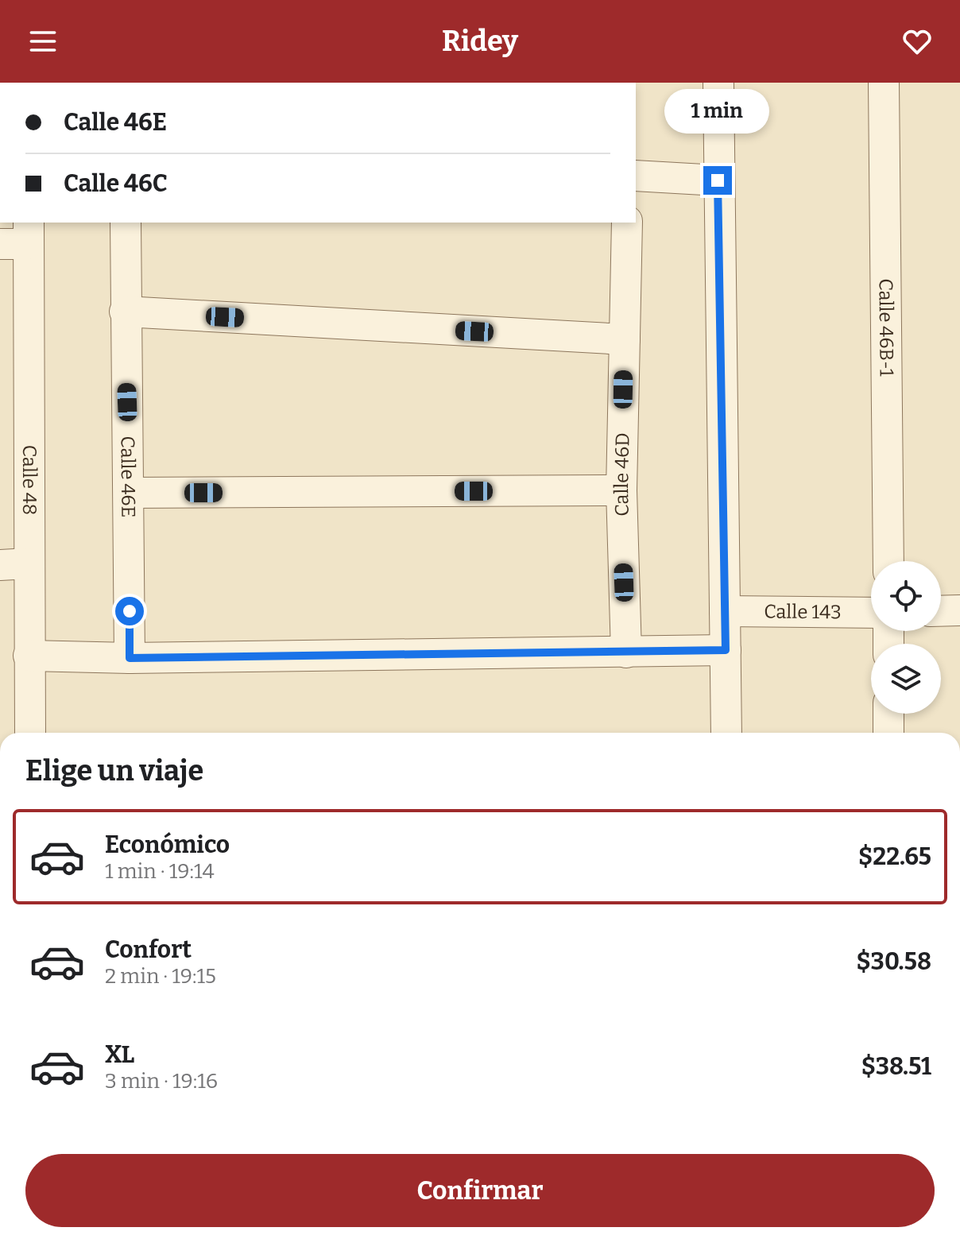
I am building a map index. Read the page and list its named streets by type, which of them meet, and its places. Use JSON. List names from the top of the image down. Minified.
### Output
{"streets":{"street":["Calle 46B-1","Calle 46D","Calle 46E","Calle 48","Calle 143"]},"page":{"header":"Ridey","banner":["Calle 46E","Calle 46C"],"bubble":"1 min","heading":"Elige un viaje","list":[{"name":"Económico","note":"1 min · 19:14","value":"$22.65"},{"name":"Confort","note":"2 min · 19:15","value":"$30.58"},{"name":"XL","note":"3 min · 19:16","value":"$38.51"}],"buttons":"Confirmar"}}
